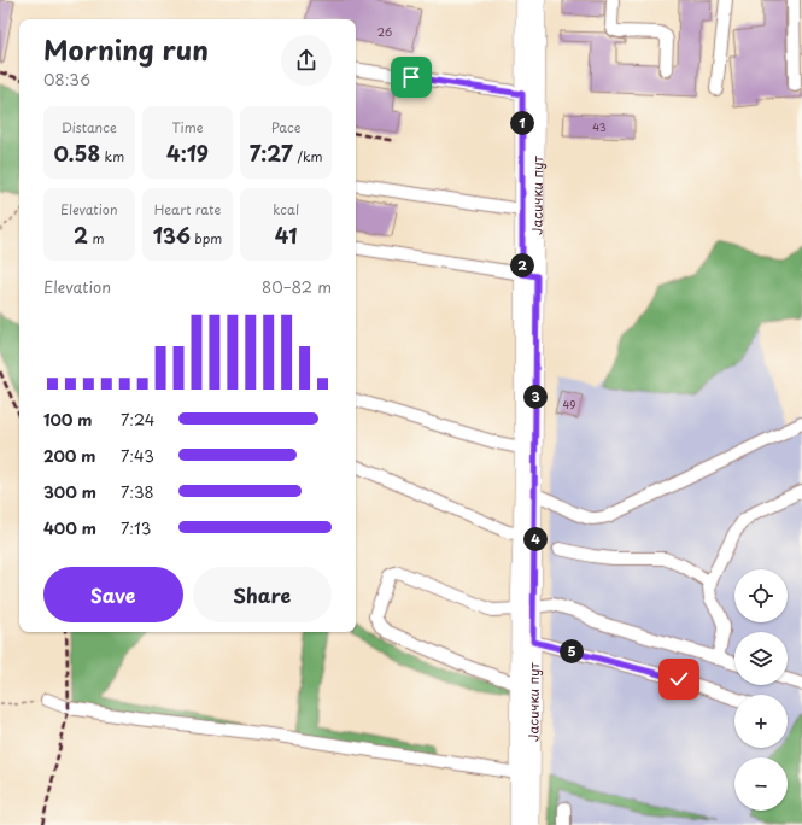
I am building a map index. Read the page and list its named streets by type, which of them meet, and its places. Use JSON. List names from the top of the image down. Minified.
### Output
{"streets":{"main road":["Јасички пут"]},"house_numbers":["26","43","49"],"page":{"heading":["Morning run","08:36"],"stats":[["Distance","0.58 km"],["Time","4:19"],["Pace","7:27 /km"],["Elevation","2 m"],["Heart rate","136 bpm"],["kcal","41"]],"pins":["1","2","3","4","5"],"chart":["Elevation","80–82 m"],"list":[{"name":"100 m","note":"7:24"},{"name":"200 m","note":"7:43"},{"name":"300 m","note":"7:38"},{"name":"400 m","note":"7:13"}],"buttons":["Save","Share"],"map_buttons":["+","−"]}}
